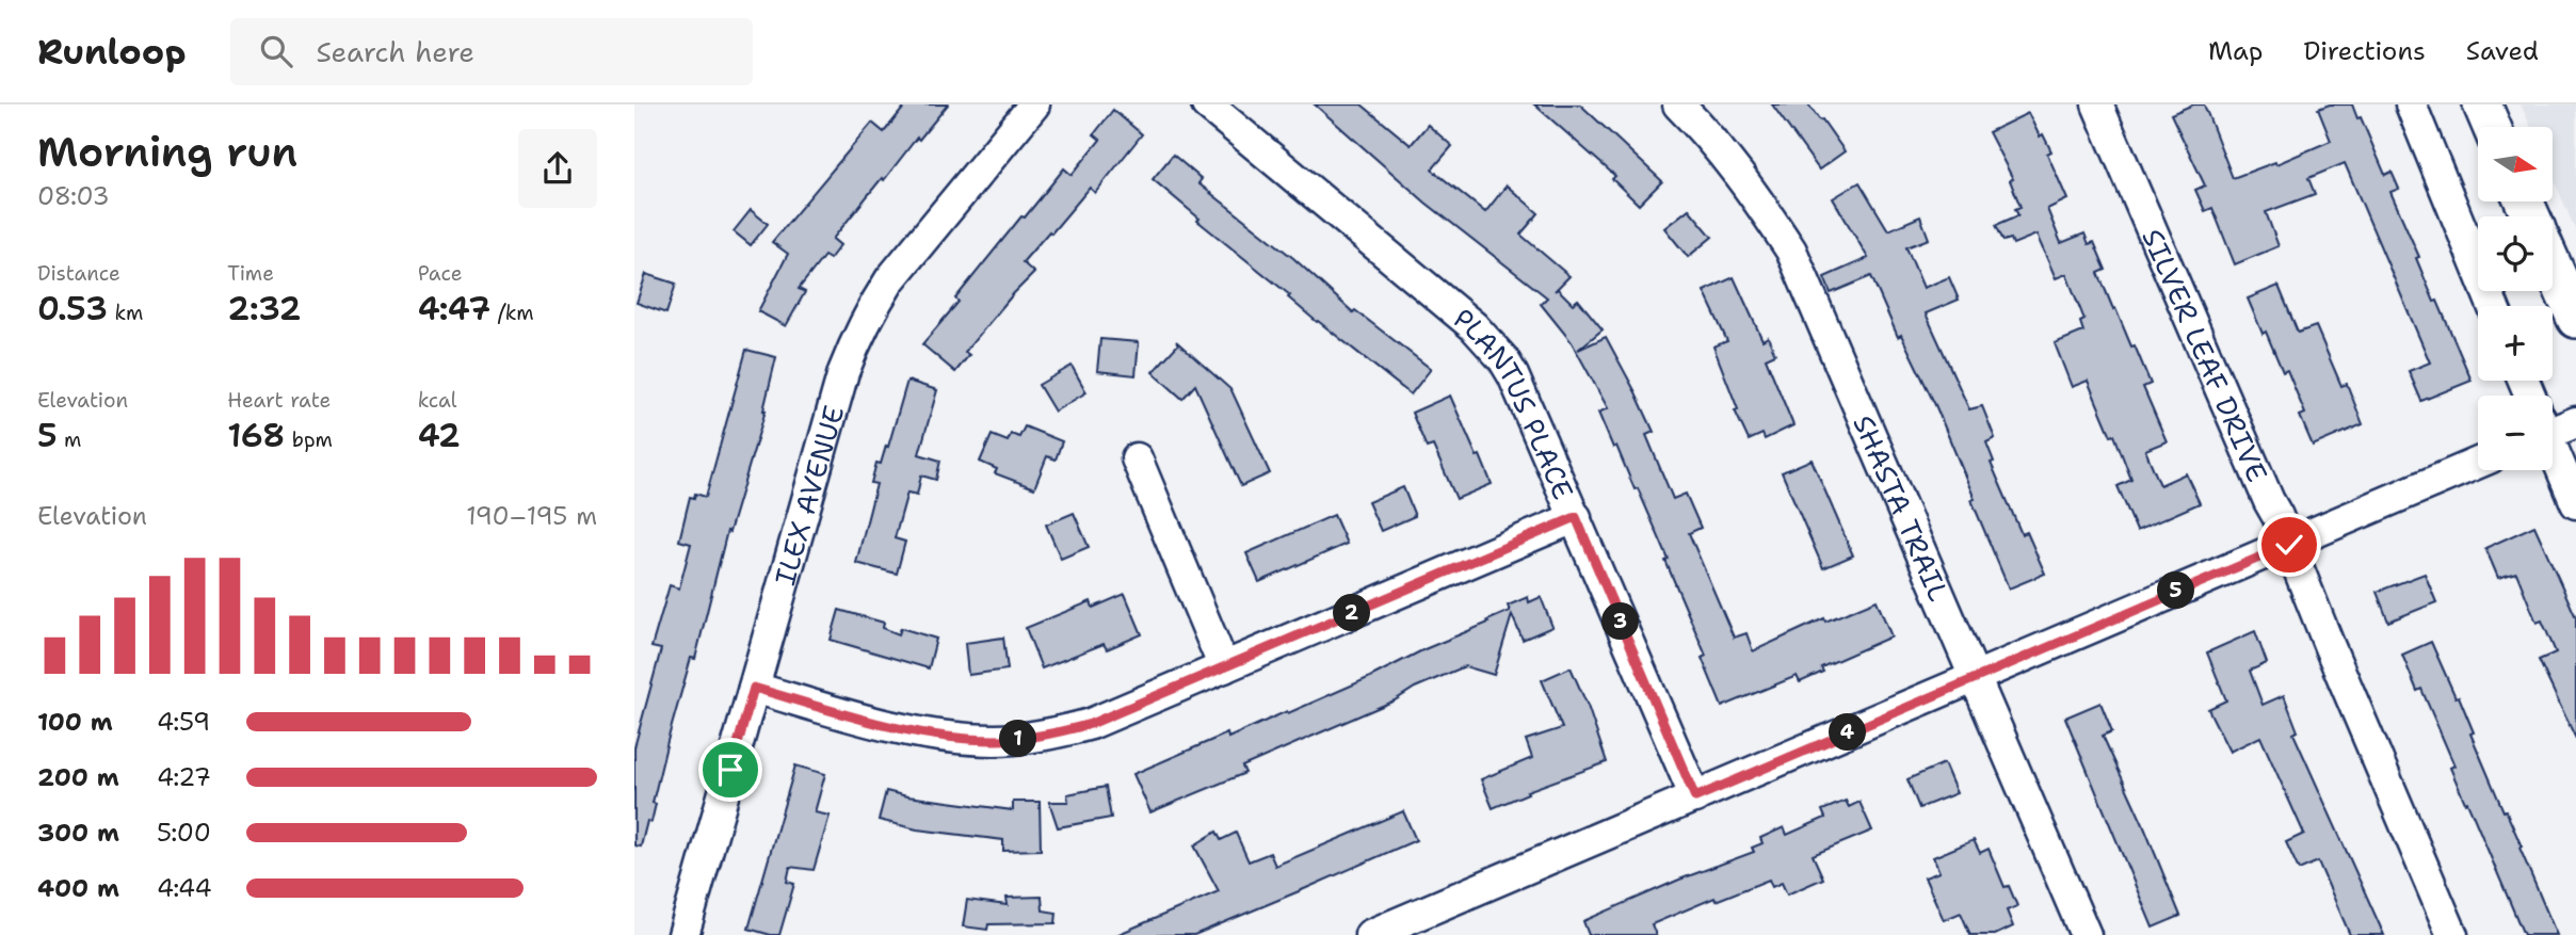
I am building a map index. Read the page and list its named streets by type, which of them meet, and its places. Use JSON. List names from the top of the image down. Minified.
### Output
{"streets":{"street":["SILVER LEAF DRIVE","PLANTUS PLACE","ILEX AVENUE","SHASTA TRAIL"]},"north":"right","page":{"header":"Runloop","search":"Search here","nav":["Map","Directions","Saved"],"heading":["Morning run","08:03"],"map_buttons":["+","−"],"stats":[["Distance","0.53 km"],["Time","2:32"],["Pace","4:47 /km"],["Elevation","5 m"],["Heart rate","168 bpm"],["kcal","42"]],"chart":["Elevation","190–195 m"],"pins":["5","2","3","4","1"],"list":[{"name":"100 m","note":"4:59"},{"name":"200 m","note":"4:27"},{"name":"300 m","note":"5:00"},{"name":"400 m","note":"4:44"}]}}
